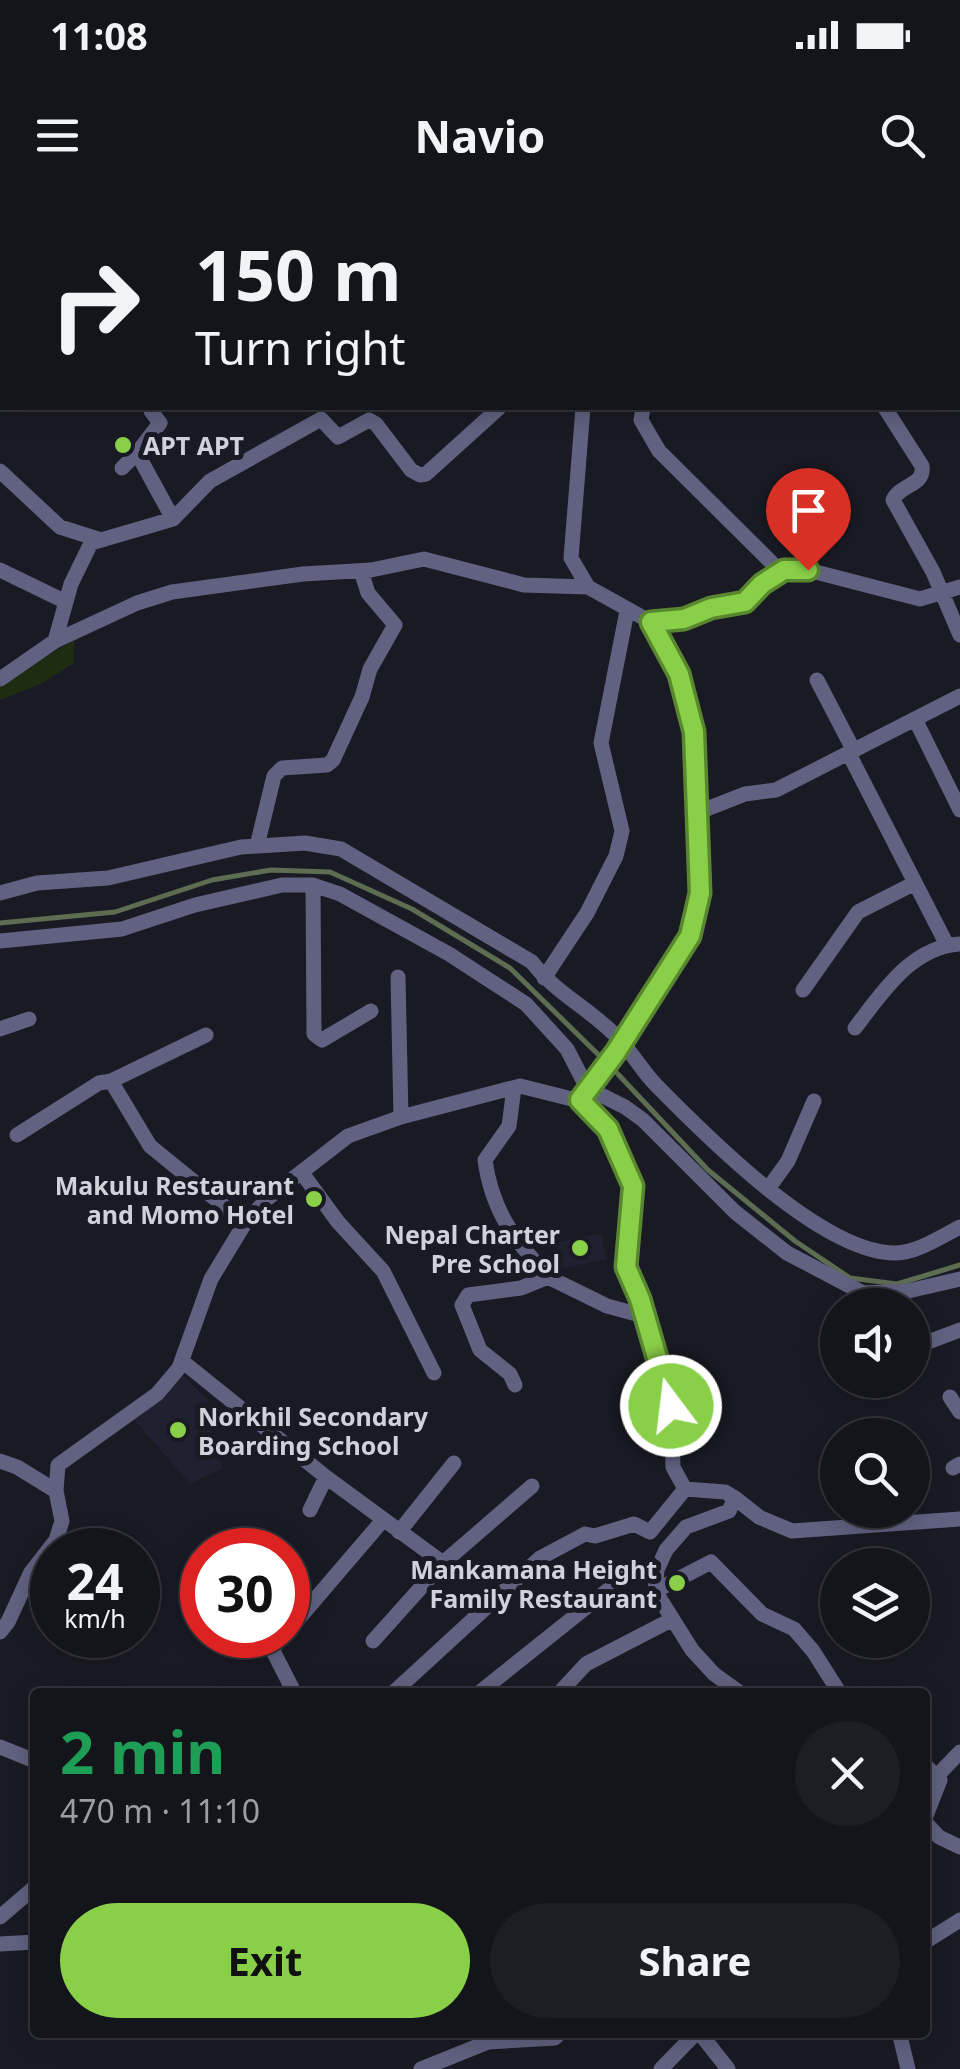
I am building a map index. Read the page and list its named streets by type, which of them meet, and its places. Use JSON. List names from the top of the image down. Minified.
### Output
{"places":["APT APT","Makulu Restaurant and Momo Hotel","Nepal Charter Pre School","Norkhil Secondary Boarding School","Mankamana Height Family Restaurant"],"page":{"status":"11:08","header":"Navio","turn":["150 m","Turn right"],"speed":"24 km/h","limit":"30","heading":["2 min","470 m · 11:10"],"buttons":["Exit","Share"]}}
